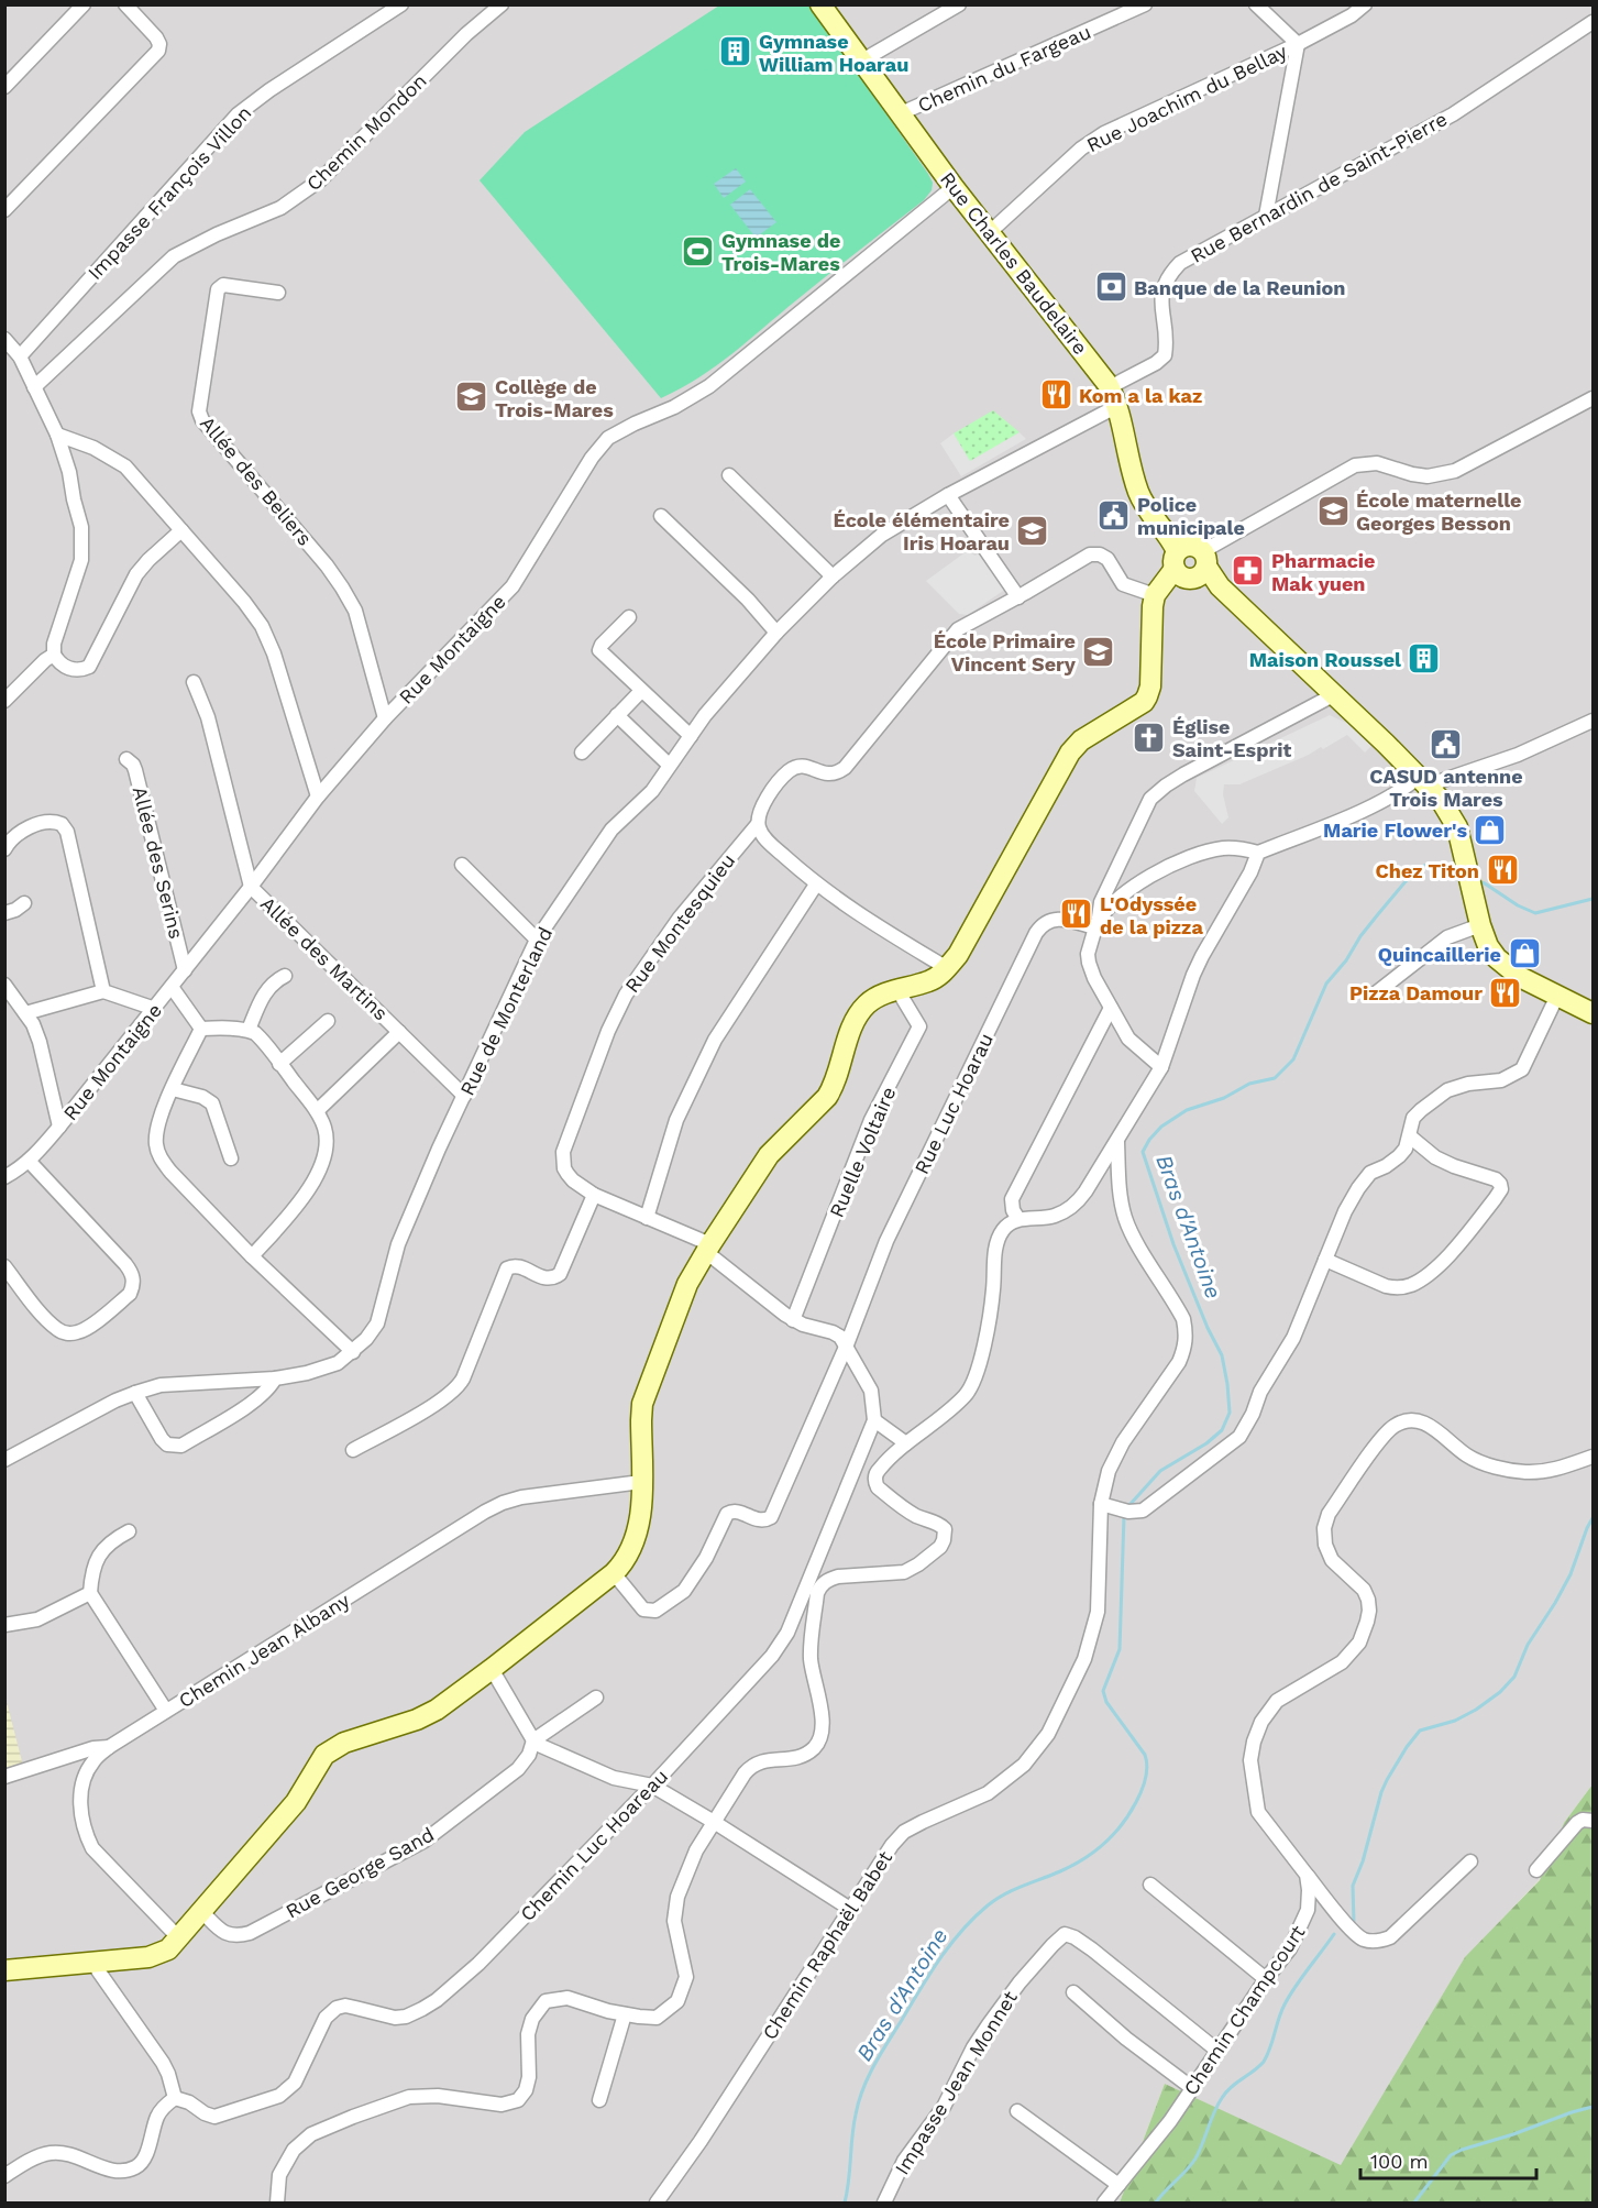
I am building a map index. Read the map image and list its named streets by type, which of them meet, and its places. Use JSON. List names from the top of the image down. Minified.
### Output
{"streets":{"main road":["Rue Charles Baudelaire"],"street":["Chemin du Fargeau","Rue Joachim du Bellay","Chemin Mondon","Rue Bernardin de Saint-Pierre","Impasse François Villon","Allée des Beliers","Rue Montaigne","Allée des Serins","Rue Montesquieu","Allée des Martins","Rue de Monterland","Rue Luc Hoarau","Ruelle Voltaire","Chemin Jean Albany","Chemin Luc Hoareau","Rue George Sand","Chemin Raphaël Babet","Chemin Champcourt","Impasse Jean Monnet"]},"crossings":[["Chemin du Fargeau","Rue Charles Baudelaire"],["Rue Joachim du Bellay","Rue Charles Baudelaire"],["Rue Bernardin de Saint-Pierre","Rue Charles Baudelaire"],["Rue Bernardin de Saint-Pierre","Rue de Monterland"],["Rue Charles Baudelaire","Rue Montaigne"],["Rue Charles Baudelaire","Rue Montesquieu"],["Rue Charles Baudelaire","Rue de Monterland"],["Allée des Beliers","Rue Montaigne"],["Rue Montaigne","Allée des Serins"],["Rue Montaigne","Allée des Martins"],["Allée des Martins","Rue de Monterland"],["Chemin Champcourt","Impasse Jean Monnet"]],"water":["Bras d'Antoine"],"places":{"building":["Gymnase William Hoarau","Maison Roussel"],"sports":["Gymnase de Trois-Mares"],"bank":["Banque de la Reunion"],"restaurant":["Kom a la kaz","Chez Titon","L'Odyssée de la pizza","Pizza Damour"],"school or university":["Collège de Trois-Mares","École maternelle Georges Besson","École élémentaire Iris Hoarau","École Primaire Vincent Sery"],"public building":["Police municipale","CASUD antenne Trois Mares"],"pharmacy":["Pharmacie Mak yuen"],"church":["Église Saint-Esprit"],"shop":["Marie Flower's","Quincaillerie"]},"scale_bar":"100 m"}
